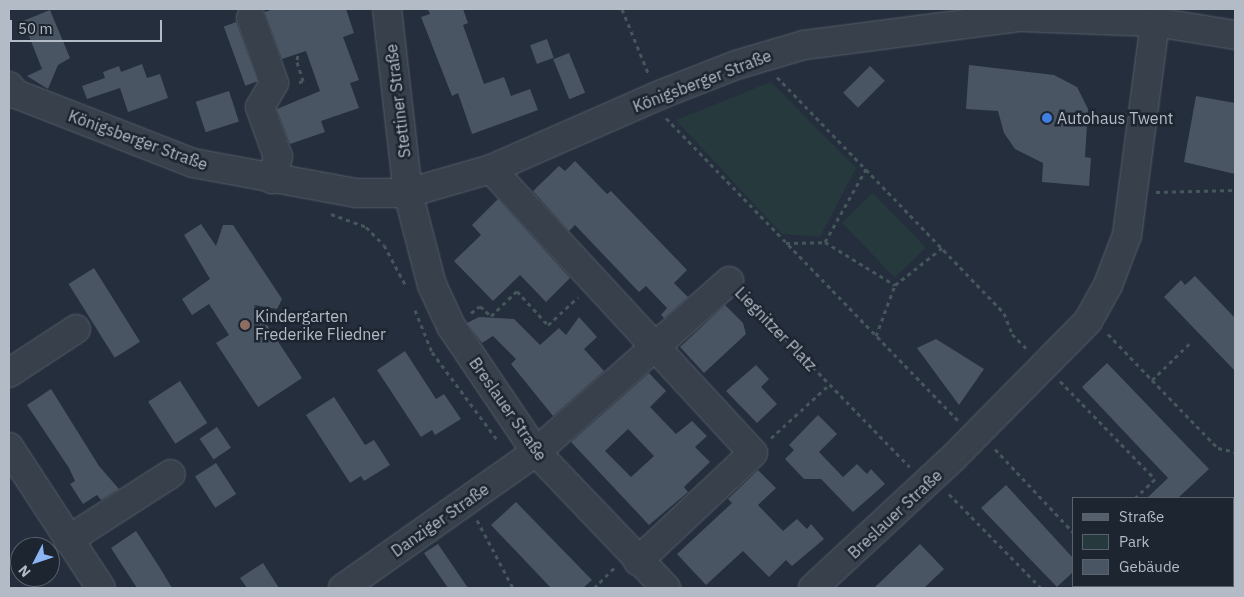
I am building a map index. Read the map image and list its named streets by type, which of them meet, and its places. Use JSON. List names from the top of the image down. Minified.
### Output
{"streets":{"street":["Königsberger Straße","Stettiner Straße","Liegnitzer Platz","Breslauer Straße","Danziger Straße"]},"crossings":[["Königsberger Straße","Stettiner Straße"],["Königsberger Straße","Breslauer Straße"],["Stettiner Straße","Breslauer Straße"],["Liegnitzer Platz","Breslauer Straße"],["Liegnitzer Platz","Danziger Straße"],["Breslauer Straße","Danziger Straße"]],"places":["Autohaus Twent","Kindergarten Frederike Fliedner"],"legend":["Straße","Park","Gebäude"],"scale_bar":"50 m","north":"bottom left"}
